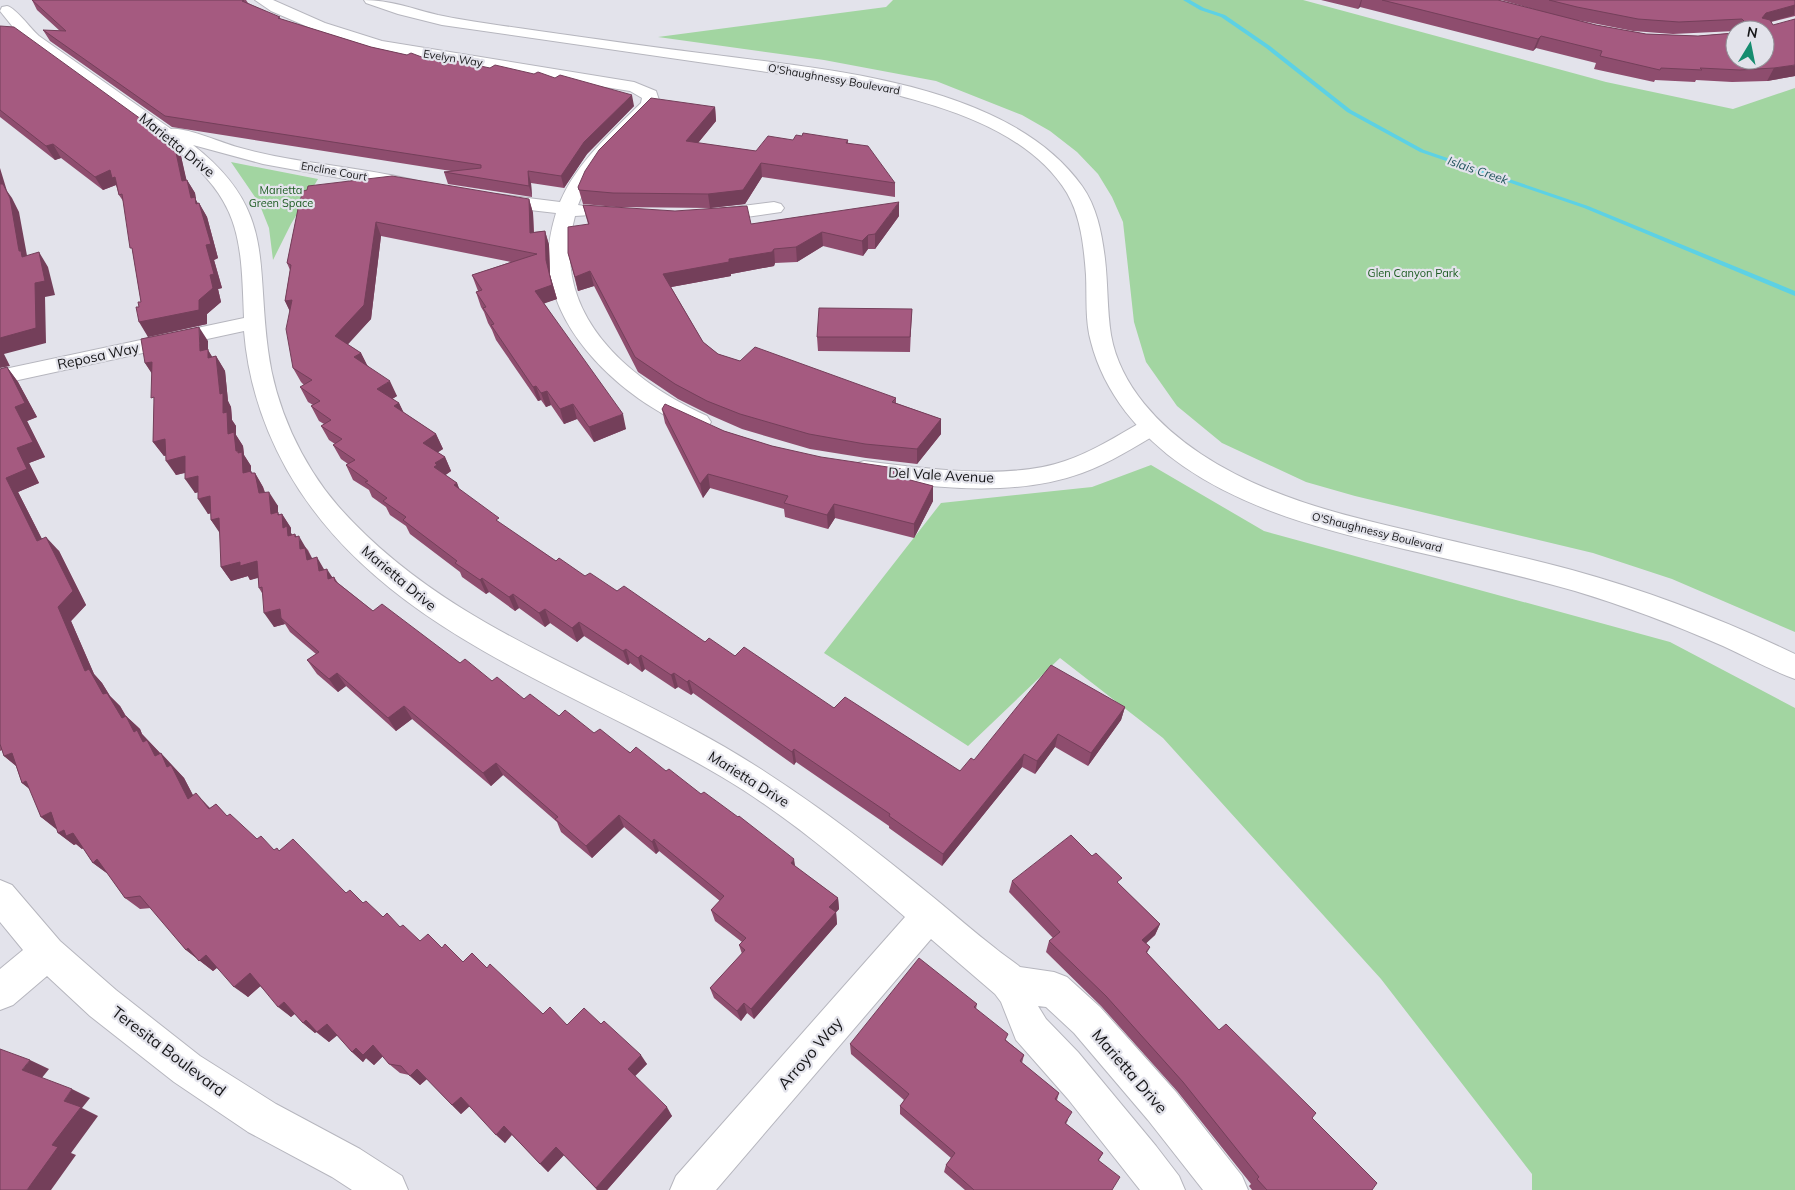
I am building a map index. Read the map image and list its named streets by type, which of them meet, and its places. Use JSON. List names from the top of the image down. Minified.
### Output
{"streets":{"street":["Evelyn Way","O'Shaughnessy Boulevard","Marietta Drive","Encline Court","Reposa Way","Del Vale Avenue","Teresita Boulevard","Arroyo Way"]},"crossings":[["O'Shaughnessy Boulevard","Del Vale Avenue"],["Marietta Drive","Encline Court"],["Marietta Drive","Reposa Way"],["Marietta Drive","Arroyo Way"]],"water":["Islais Creek"],"parks":["Marietta Green Space","Glen Canyon Park"],"north":"top"}
